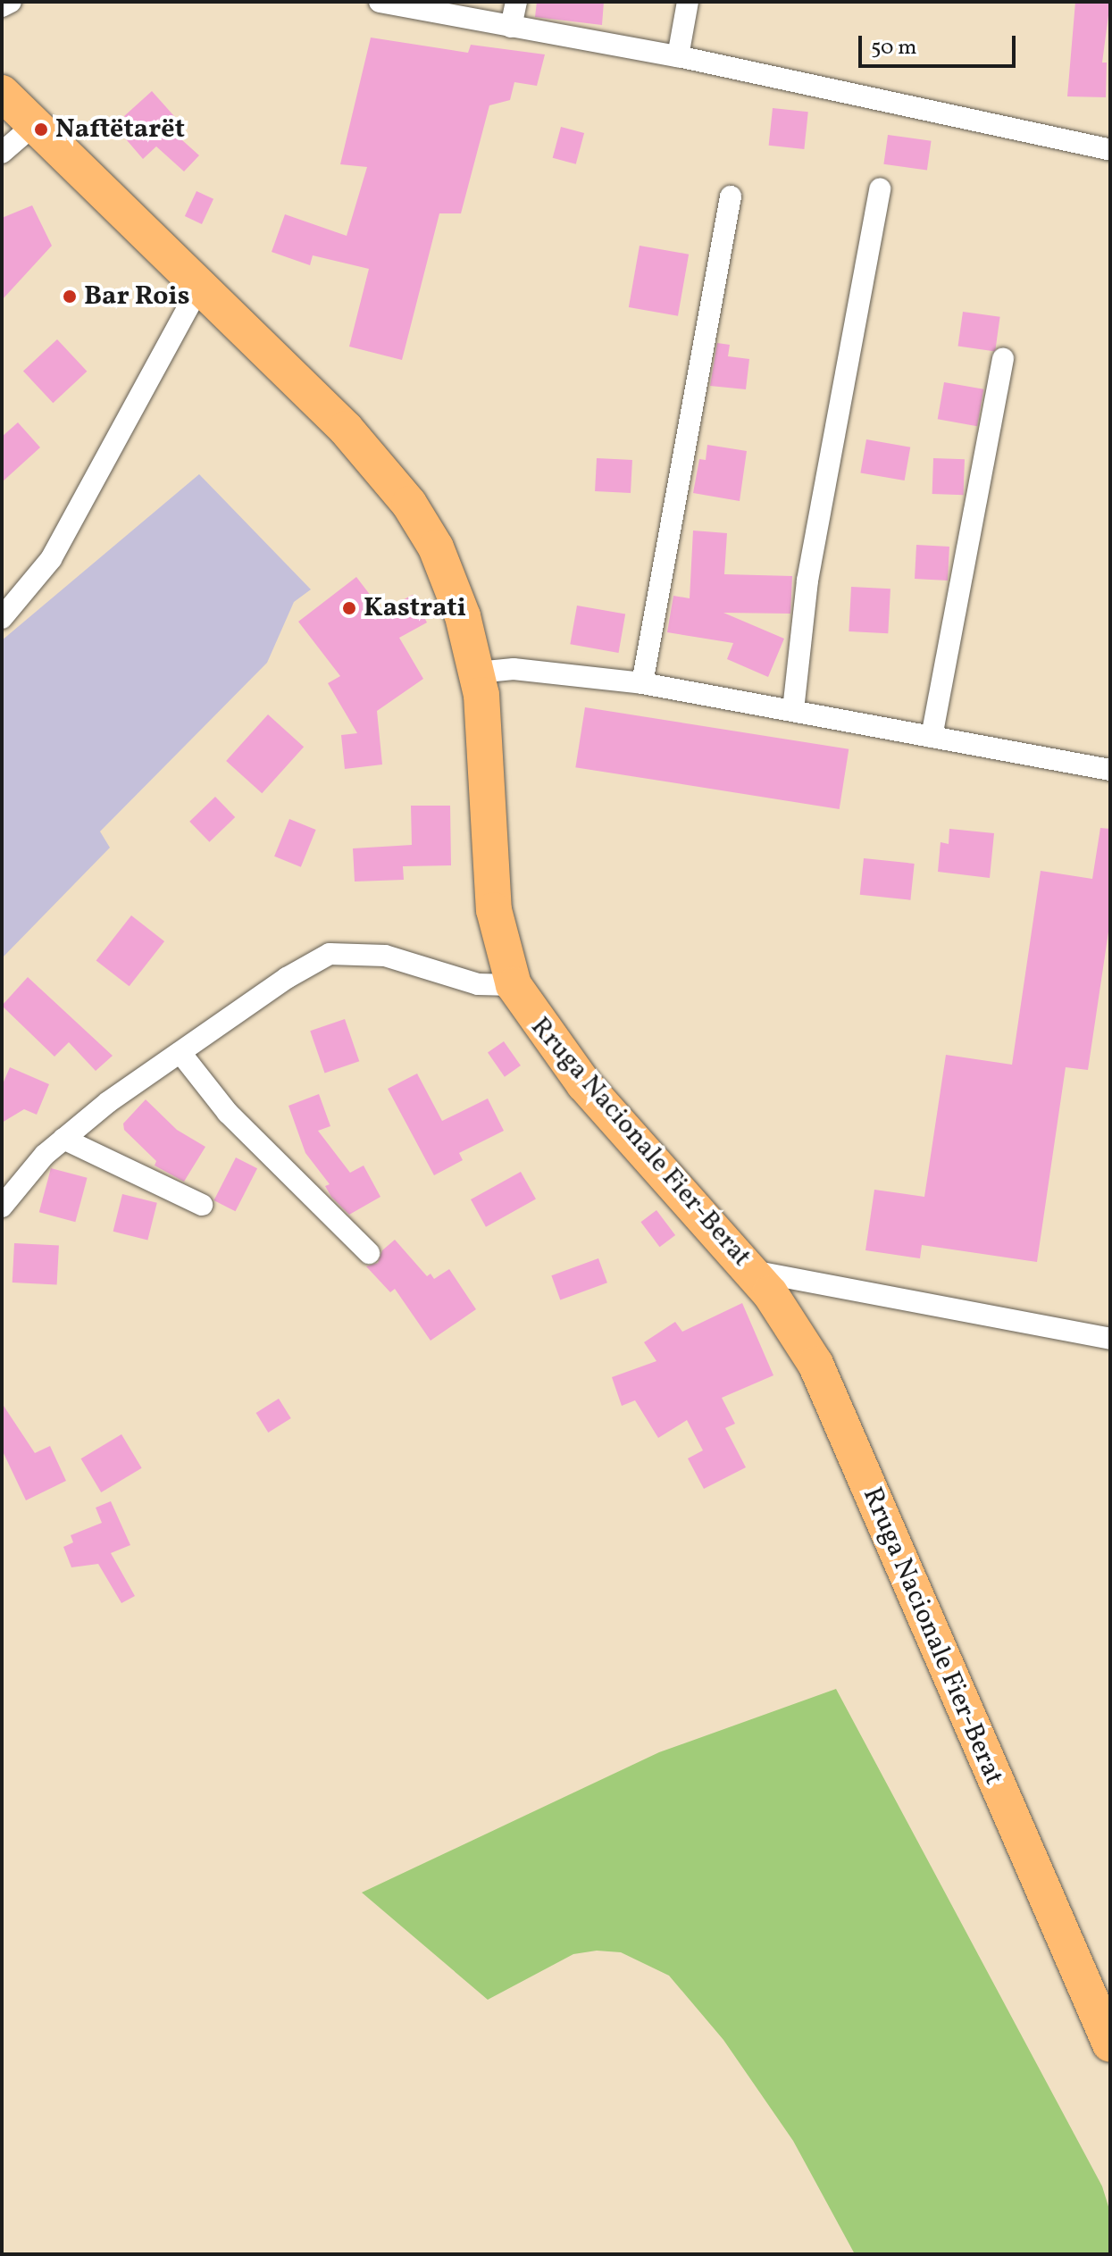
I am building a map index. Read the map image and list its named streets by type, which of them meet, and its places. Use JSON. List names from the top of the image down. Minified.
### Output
{"streets":{"main road":["Rruga Nacionale Fier-Berat"]},"places":["Naftëtarët","Bar Rois","Kastrati"],"scale_bar":"50 m"}
